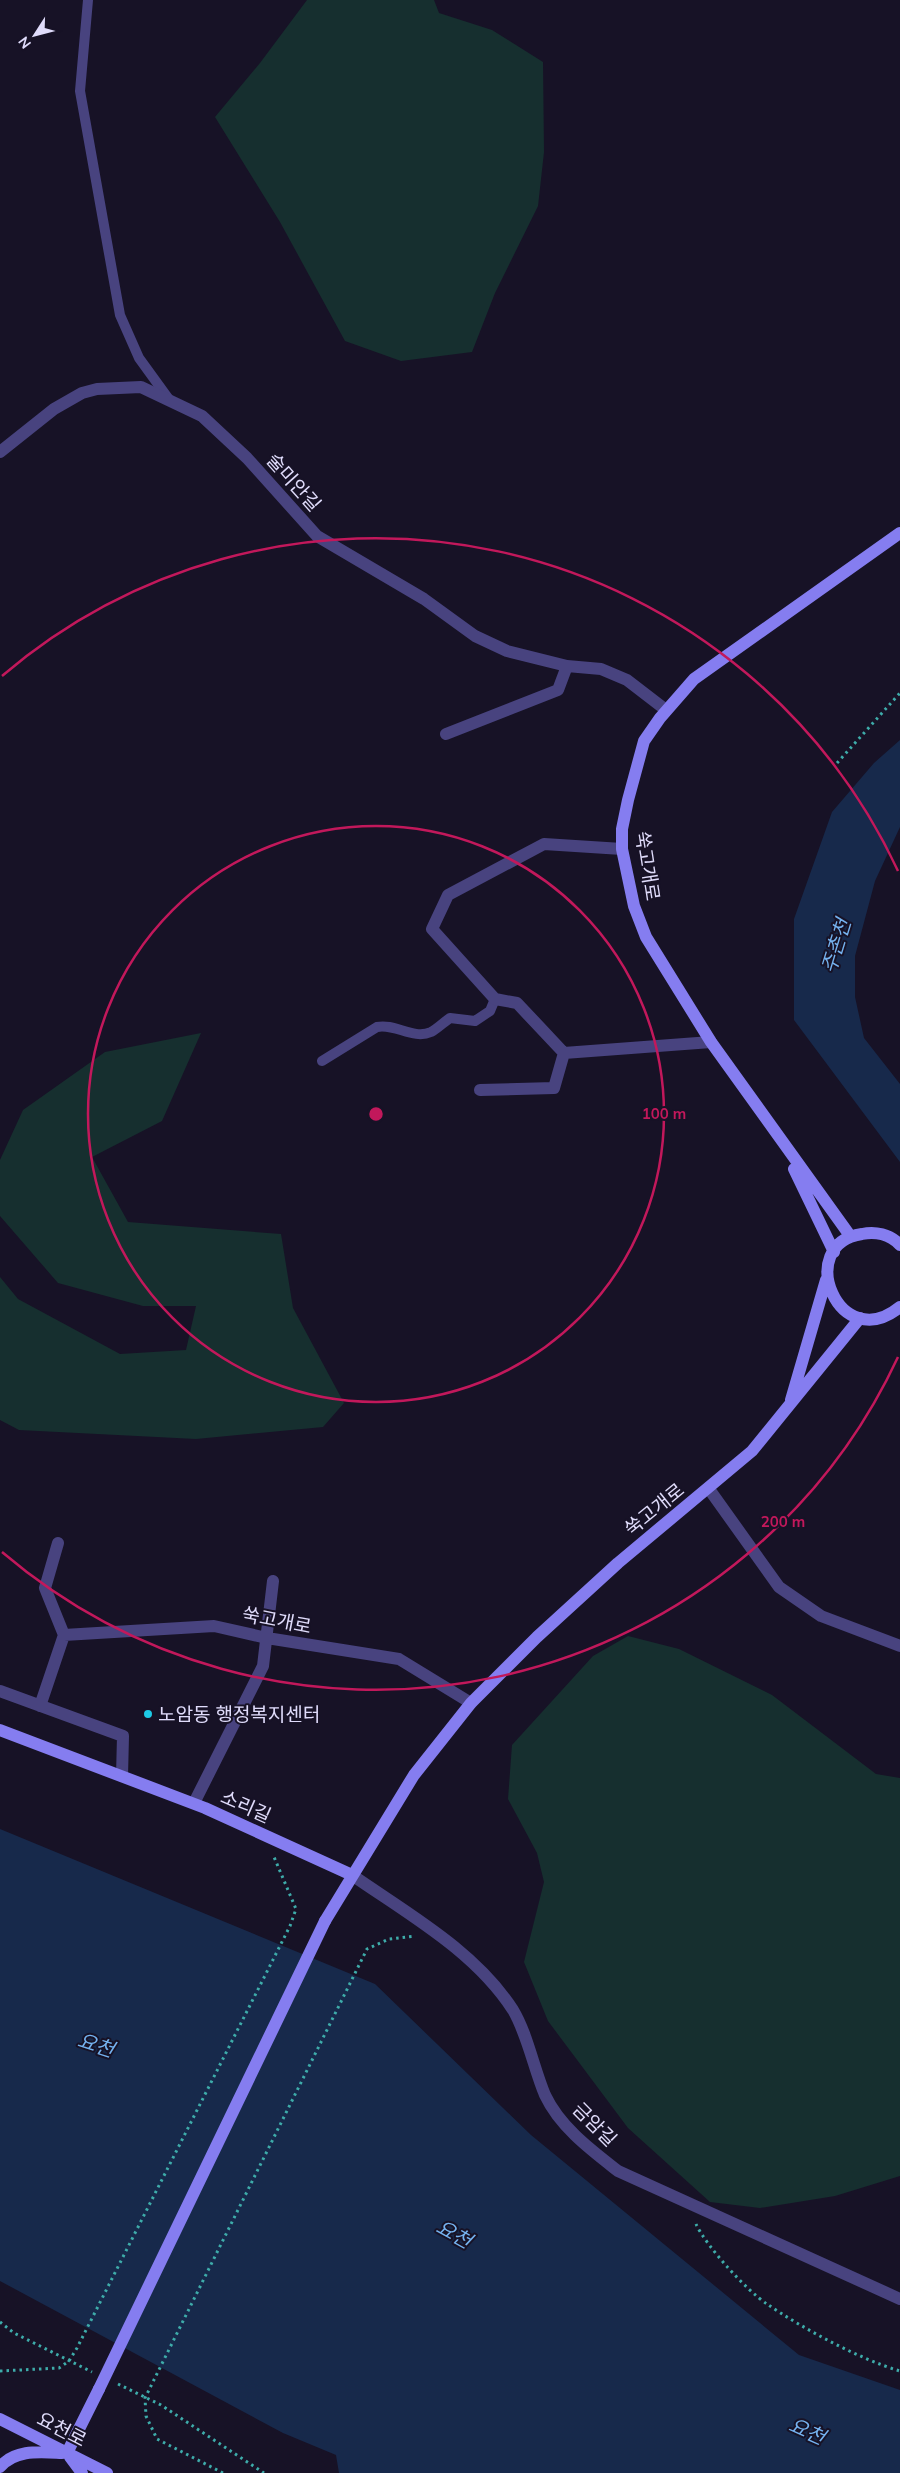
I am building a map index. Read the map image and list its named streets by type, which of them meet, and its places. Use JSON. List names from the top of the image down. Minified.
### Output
{"streets":{"street":["술미안길","쑥고개로","소리길","금암길","요천로"]},"crossings":[["술미안길","쑥고개로"],["쑥고개로","소리길"],["쑥고개로","금암길"],["쑥고개로","요천로"],["소리길","금암길"]],"water":["주촌천","요천"],"places":["노암동 행정복지센터"],"north":"bottom left","rings":["100 m","200 m"]}
